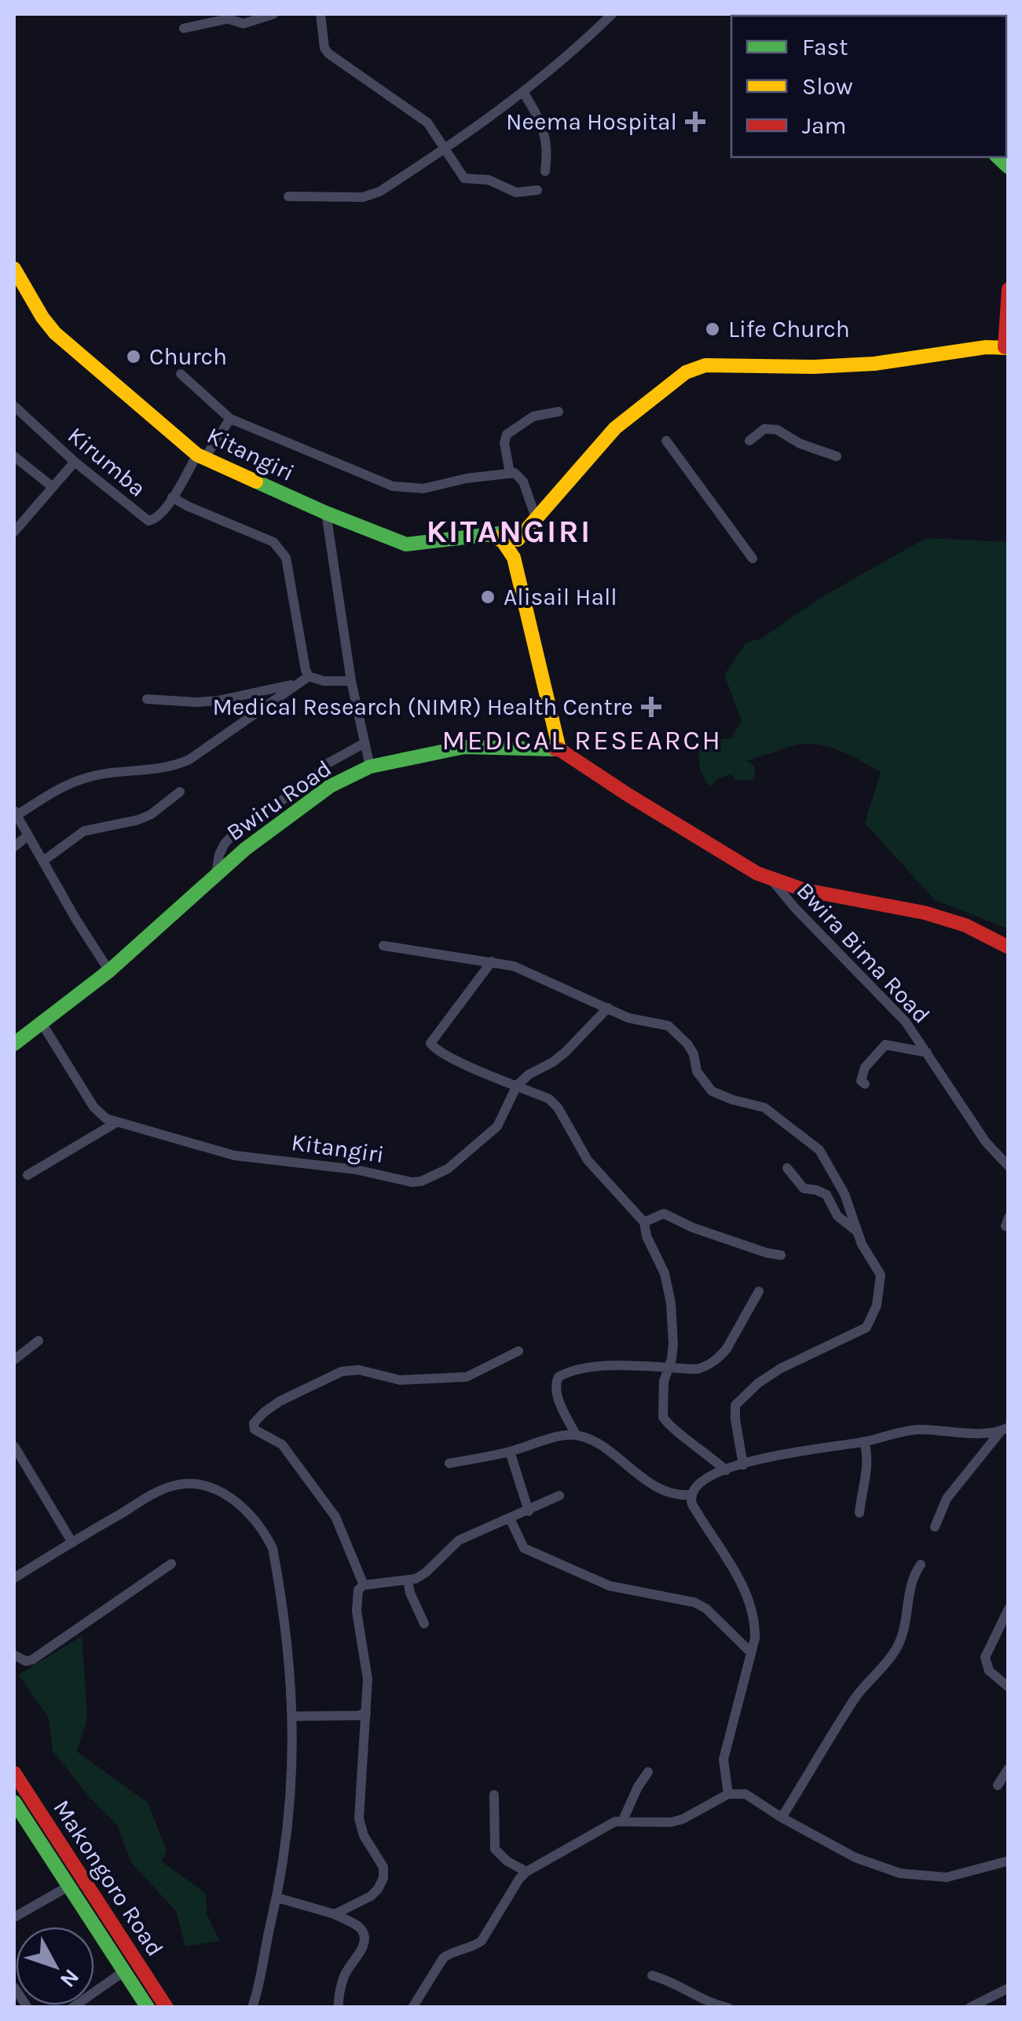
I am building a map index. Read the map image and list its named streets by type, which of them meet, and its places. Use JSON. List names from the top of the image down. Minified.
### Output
{"streets":{"main road":["Kitangiri","Bwiru Road","Makongoro Road"],"street":["Kirumba","Bwira Bima Road"]},"crossings":[["Kitangiri","Kirumba"],["Kitangiri","Bwiru Road"]],"districts":["KITANGIRI","MEDICAL RESEARCH"],"places":{"health":["Neema Hospital","Medical Research (NIMR) Health Centre"],"other":["Life Church","Church","Alisail Hall"]},"legend":["Fast","Slow","Jam"],"north":"bottom right"}
